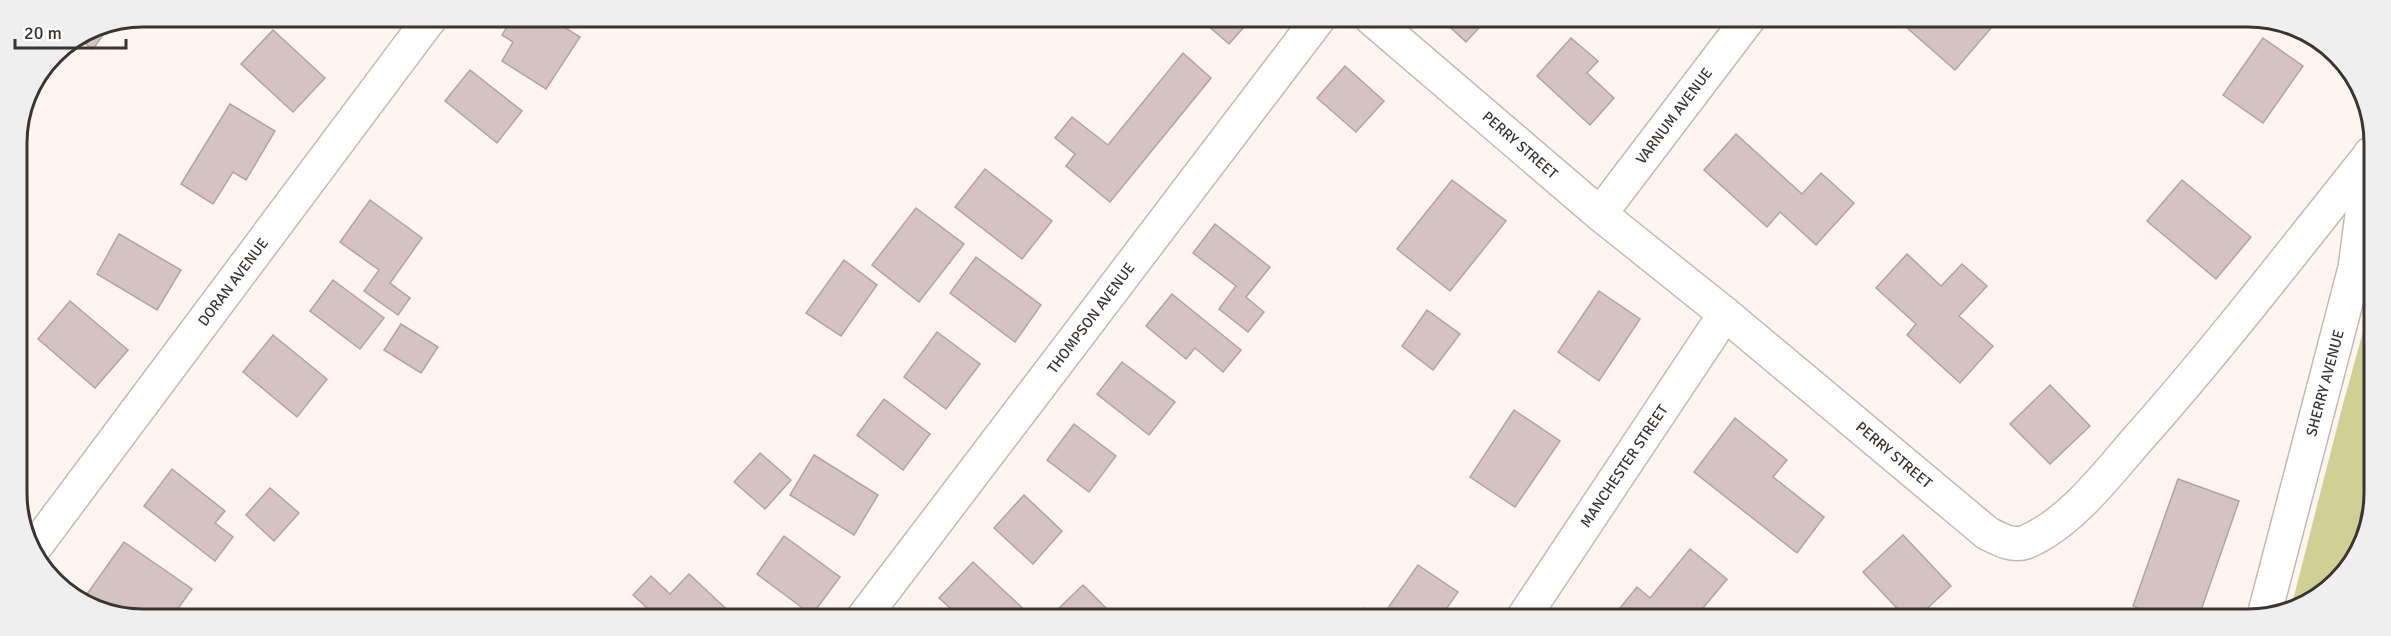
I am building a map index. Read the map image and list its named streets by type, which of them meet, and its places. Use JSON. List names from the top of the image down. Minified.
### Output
{"streets":{"street":["VARNUM AVENUE","PERRY STREET","DORAN AVENUE","THOMPSON AVENUE","SHERRY AVENUE","MANCHESTER STREET"]},"crossings":[["VARNUM AVENUE","PERRY STREET"],["PERRY STREET","MANCHESTER STREET"]],"scale_bar":"20 m"}
